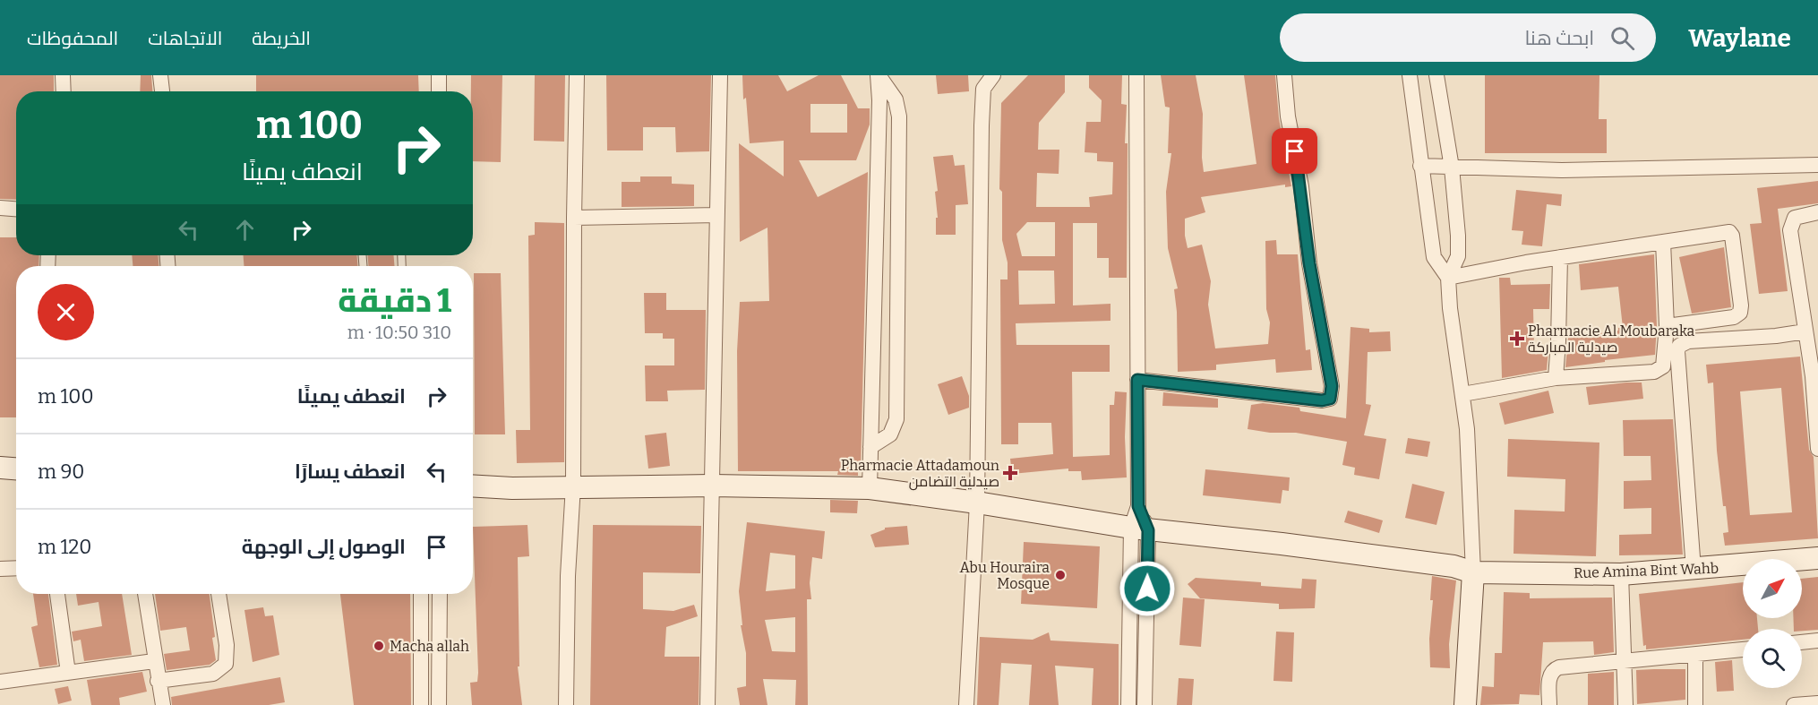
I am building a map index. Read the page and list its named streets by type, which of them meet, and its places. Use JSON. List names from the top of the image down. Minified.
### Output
{"streets":{"street":["Rue Amina Bint Wahb"]},"places":{"health":["Pharmacie Al Moubaraka صيدلية المباركة","Pharmacie Attadamoun صيدلية التضامن"],"other":["Abu Houraira Mosque","Macha allah"]},"north":"top right","page":{"header":"Waylane","search":"ابحث هنا","nav":["الخريطة","الاتجاهات","المحفوظات"],"turn":["100 m","انعطف يمينًا"],"heading":["1 دقيقة","310 m · 10:50"],"list":[{"name":"انعطف يمينًا","value":"100 m"},{"name":"انعطف يسارًا","value":"90 m"},{"name":"الوصول إلى الوجهة","value":"120 m"}]}}
